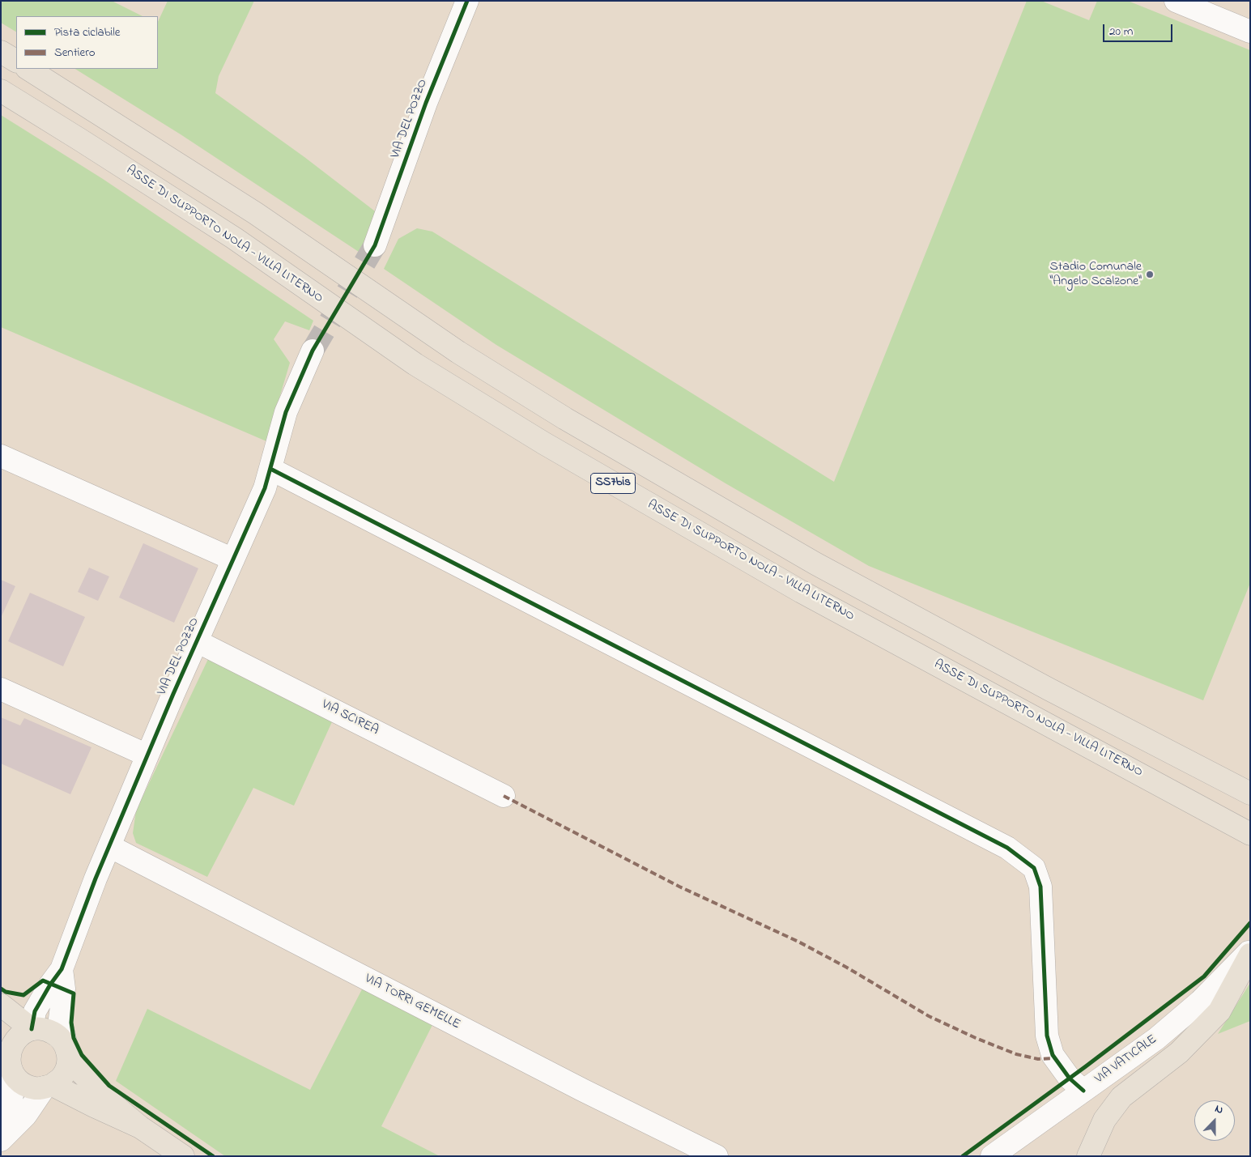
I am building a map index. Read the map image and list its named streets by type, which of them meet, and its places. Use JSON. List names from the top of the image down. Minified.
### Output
{"streets":{"main road":["ASSE DI SUPPORTO NOLA - VILLA LITERNO","SS7bis"],"street":["VIA DEL POZZO","VIA SCIREA","VIA TORRI GEMELLE","VIA VATICALE"]},"crossings":[["VIA DEL POZZO","VIA SCIREA"],["VIA DEL POZZO","VIA TORRI GEMELLE"]],"places":["Stadio Comunale \"Angelo Scalzone\""],"legend":["Pista ciclabile","Sentiero"],"scale_bar":"20 m","north":"top"}
